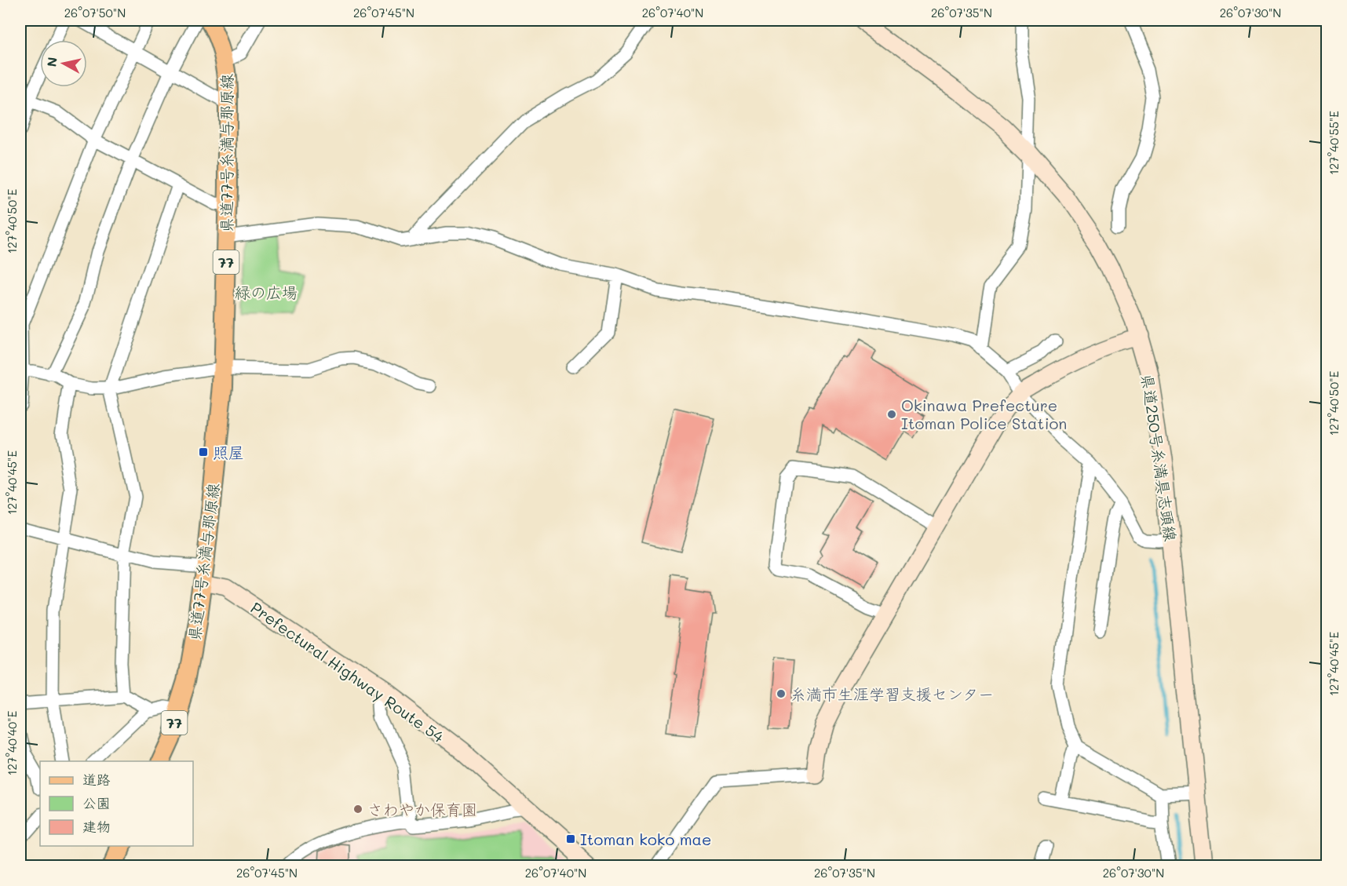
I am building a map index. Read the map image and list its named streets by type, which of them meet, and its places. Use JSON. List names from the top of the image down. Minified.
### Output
{"streets":{"main road":["県道77号糸満与那原線","77","県道250号糸満具志頭線","Prefectural Highway Route 54"]},"crossings":[["県道77号糸満与那原線","Prefectural Highway Route 54"]],"parks":["緑の広場"],"places":{"other":["Okinawa Prefecture Itoman Police Station","糸満市生涯学習支援センター","さわやか保育園"],"transit":["照屋","Itoman koko mae"]},"legend":["道路","公園","建物"],"north":"left","coordinates":["26°07'50\"N","26°07'45\"N","26°07'40\"N","26°07'35\"N","26°07'30\"N","127°40'55\"E","127°40'50\"E","127°40'45\"E","127°40'40\"E"]}
